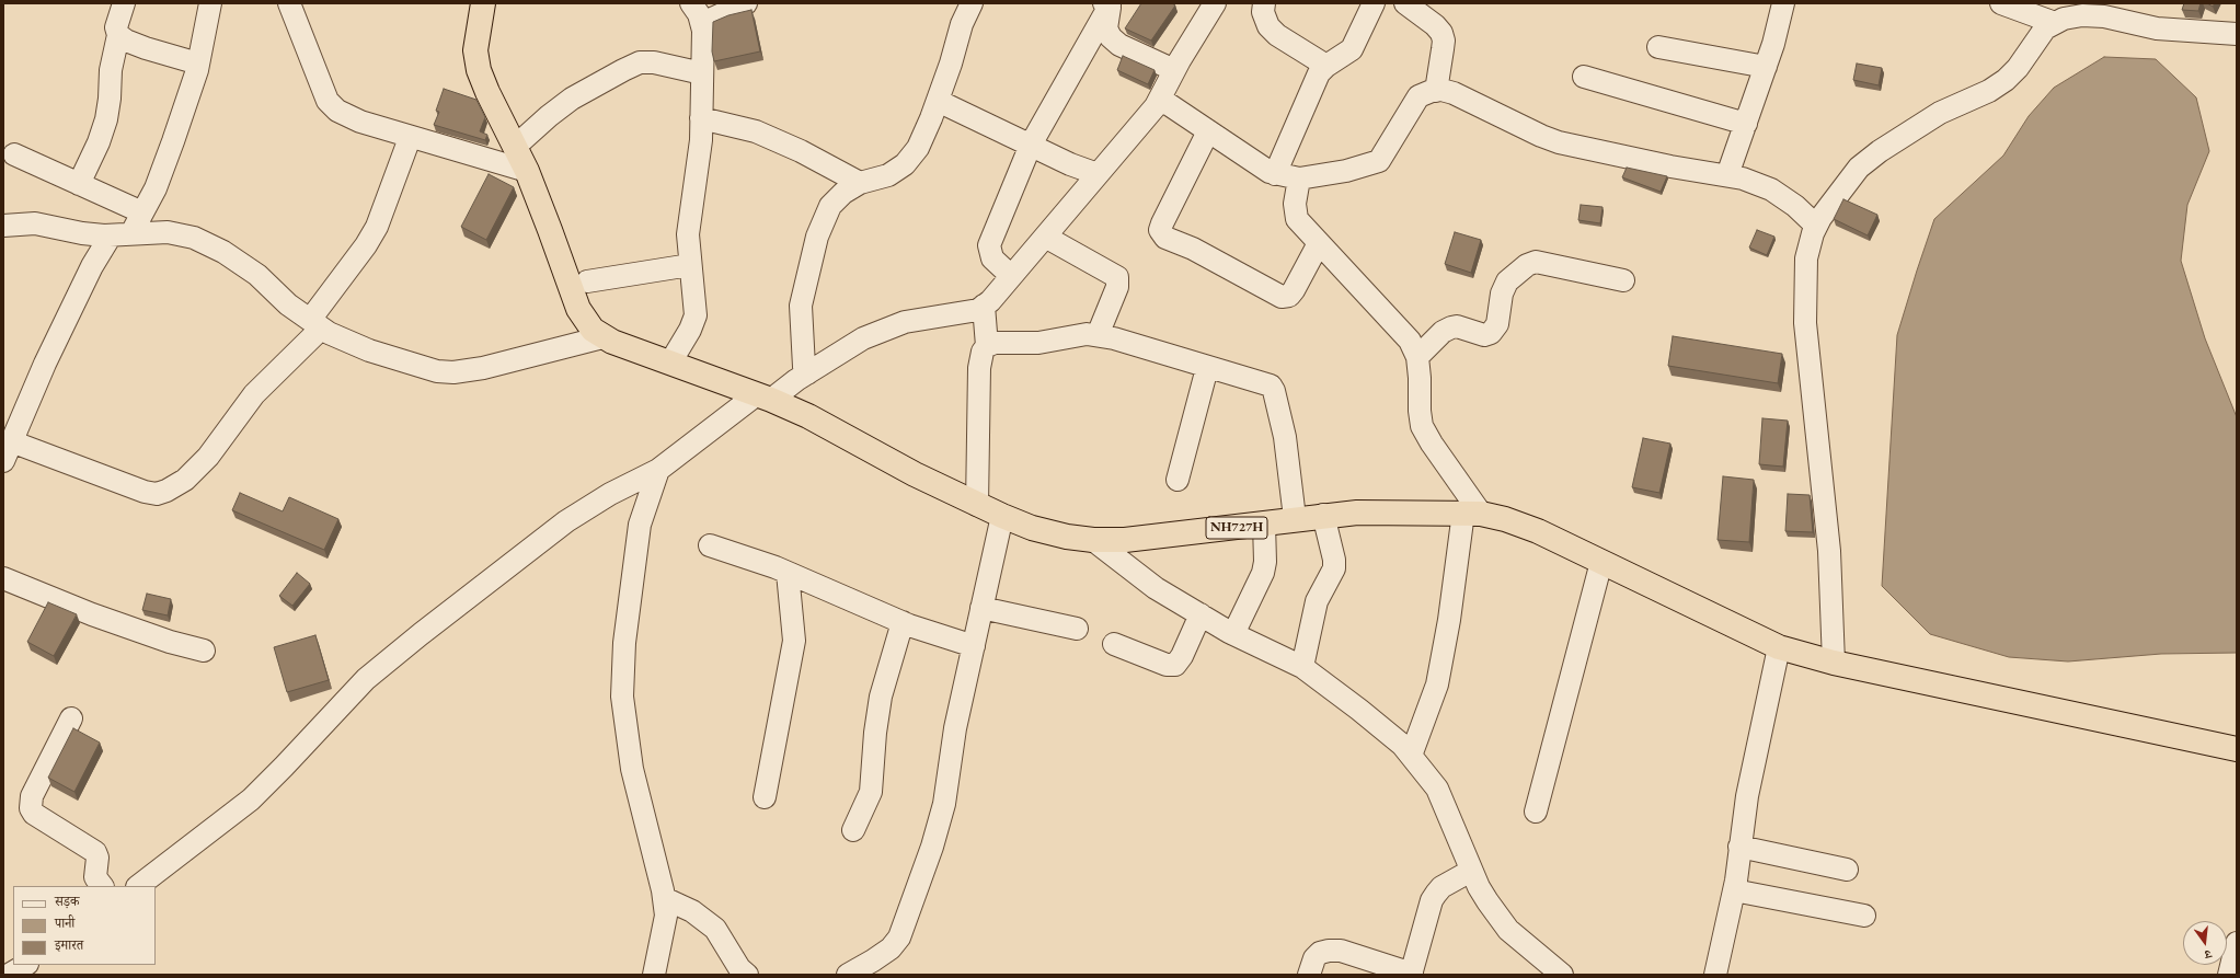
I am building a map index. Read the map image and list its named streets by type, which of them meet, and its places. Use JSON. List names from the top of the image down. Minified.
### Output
{"streets":{"highway":["NH727H"]},"legend":["सड़क","पानी","इमारत"],"north":"bottom"}
